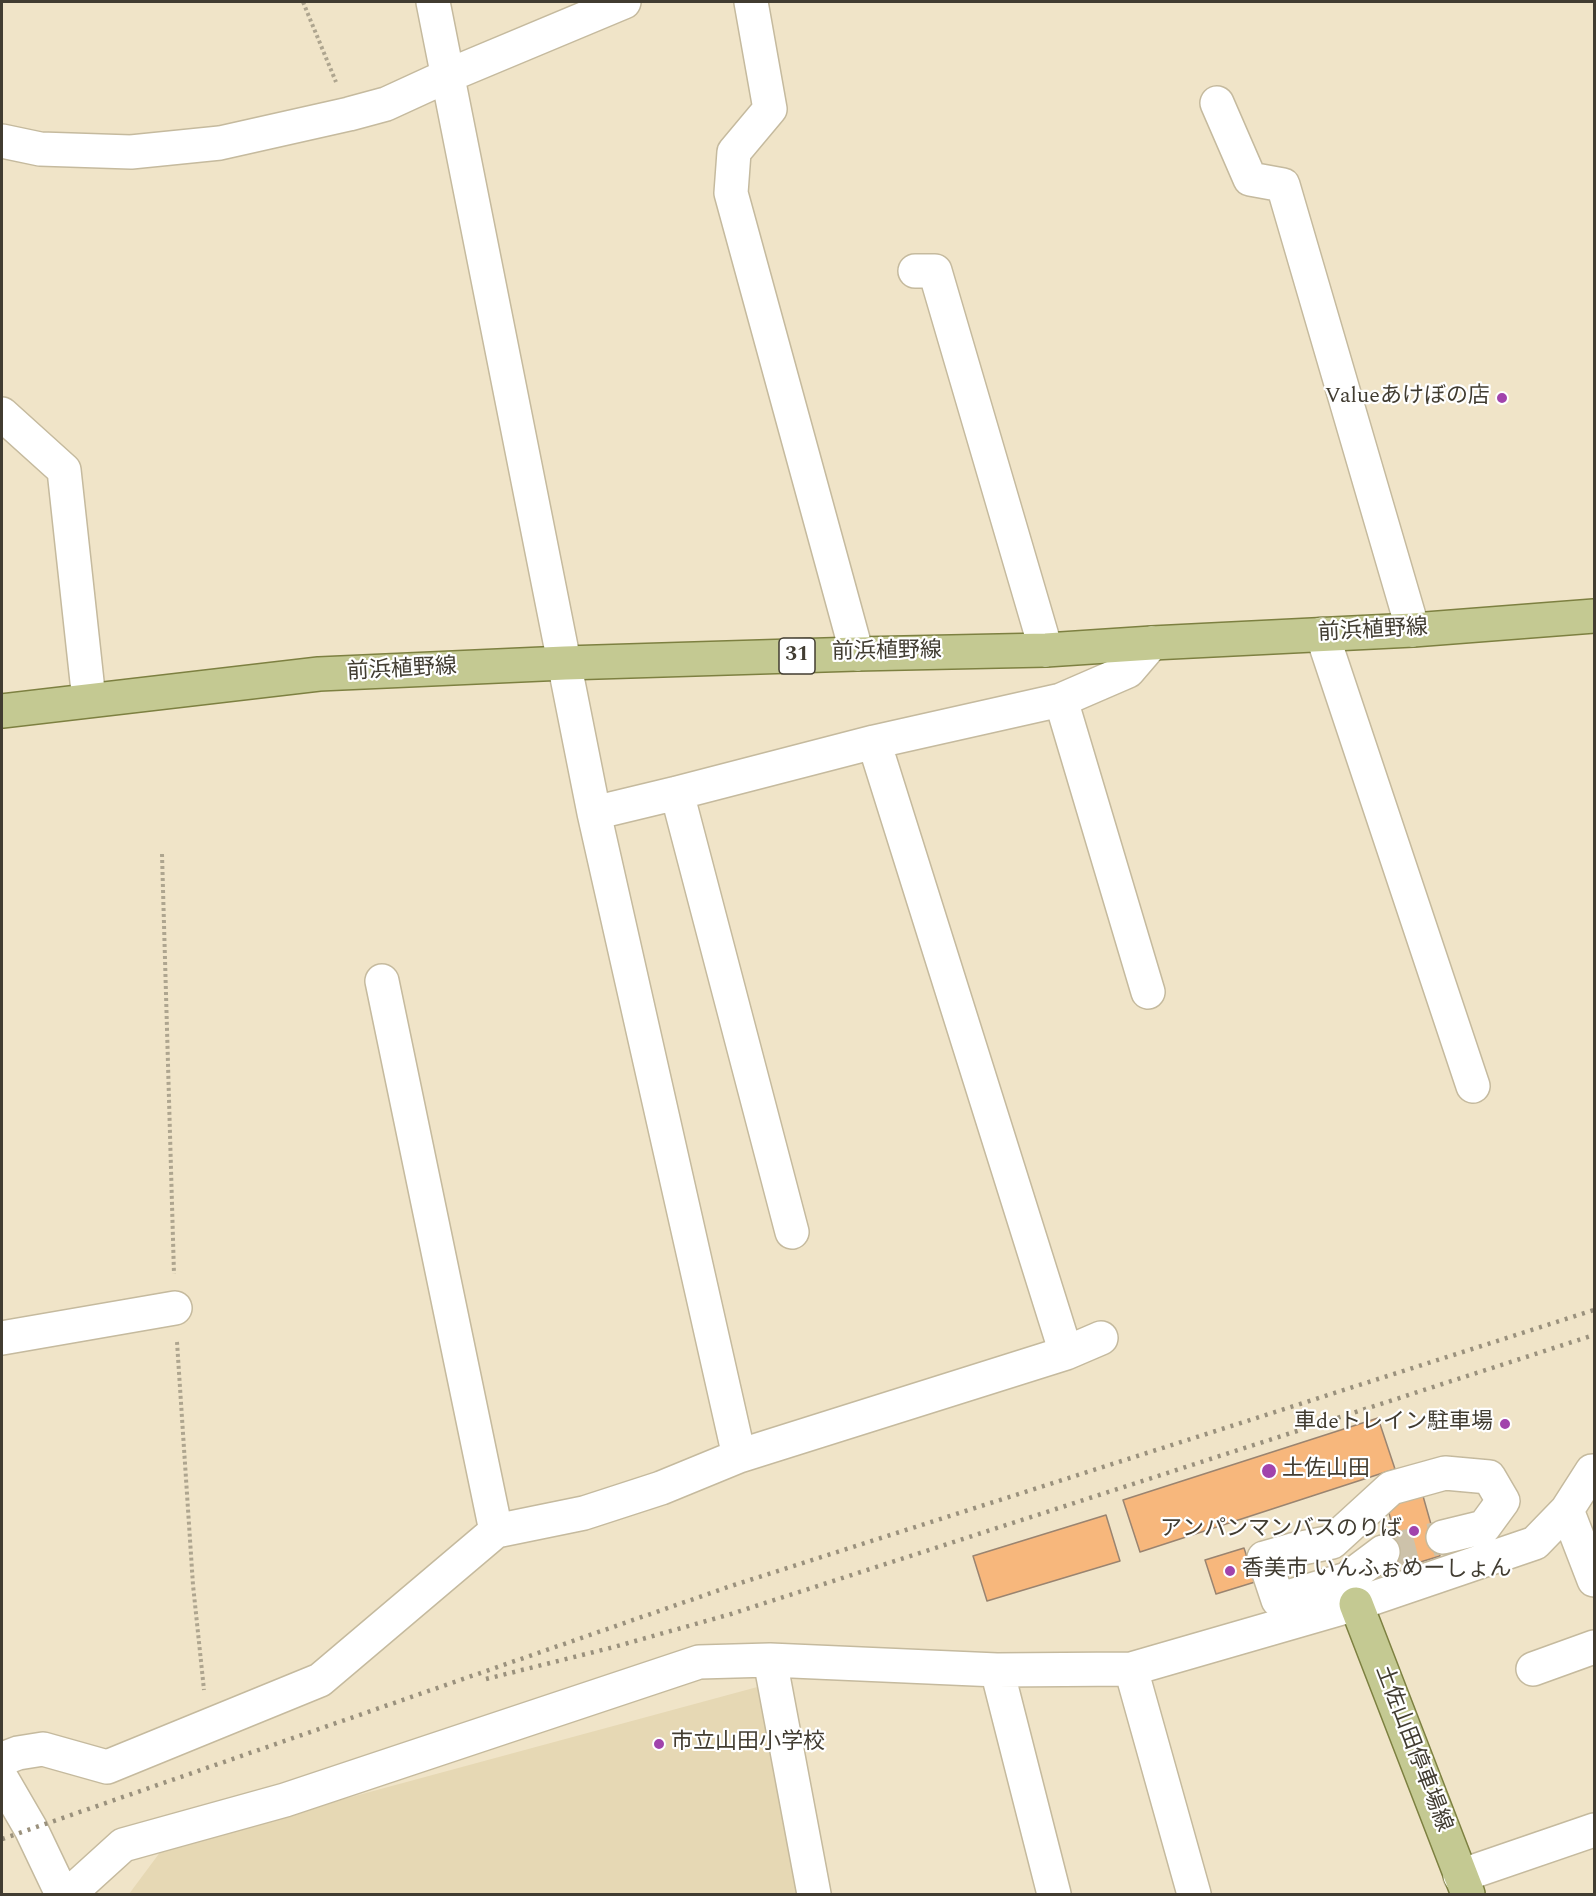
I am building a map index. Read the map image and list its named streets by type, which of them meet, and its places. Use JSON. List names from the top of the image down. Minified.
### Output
{"streets":{"main road":["前浜植野線","31","土佐山田停車場線"]},"places":["Valueあけぼの店","車deトレイン駐車場","土佐山田","アンパンマンバスのりば","香美市 いんふぉめーしょん","市立山田小学校"]}
